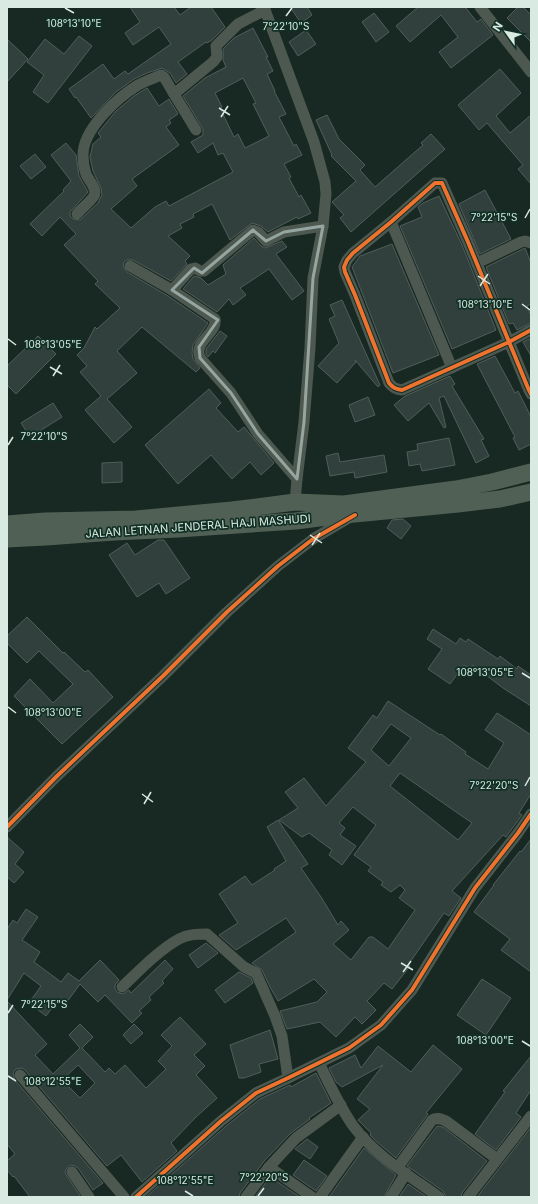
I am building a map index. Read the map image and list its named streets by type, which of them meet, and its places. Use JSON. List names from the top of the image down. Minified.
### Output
{"streets":{"main road":["JALAN LETNAN JENDERAL HAJI MASHUDI"]},"north":"top left","coordinates":["108°13'10\"E","7°22'10\"S","7°22'15\"S","108°13'05\"E","108°13'00\"E","7°22'20\"S","108°12'55\"E"]}
